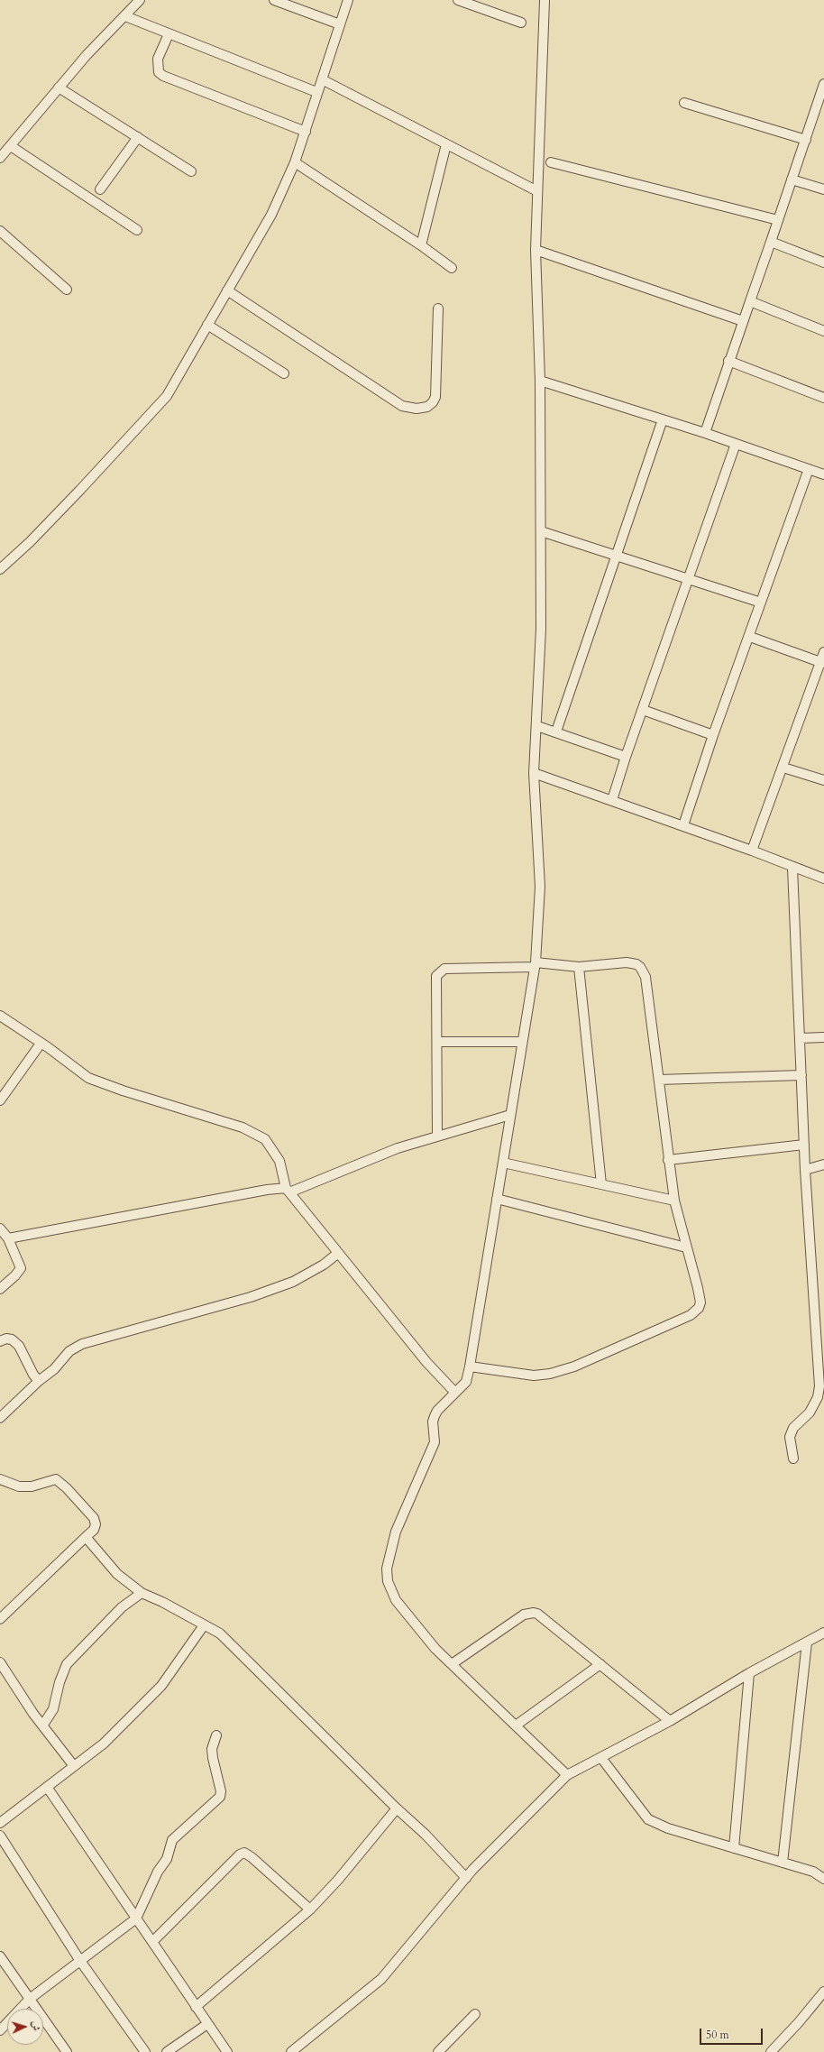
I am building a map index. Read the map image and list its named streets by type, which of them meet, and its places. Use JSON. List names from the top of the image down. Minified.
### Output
{"scale_bar":"50 m","north":"right"}
